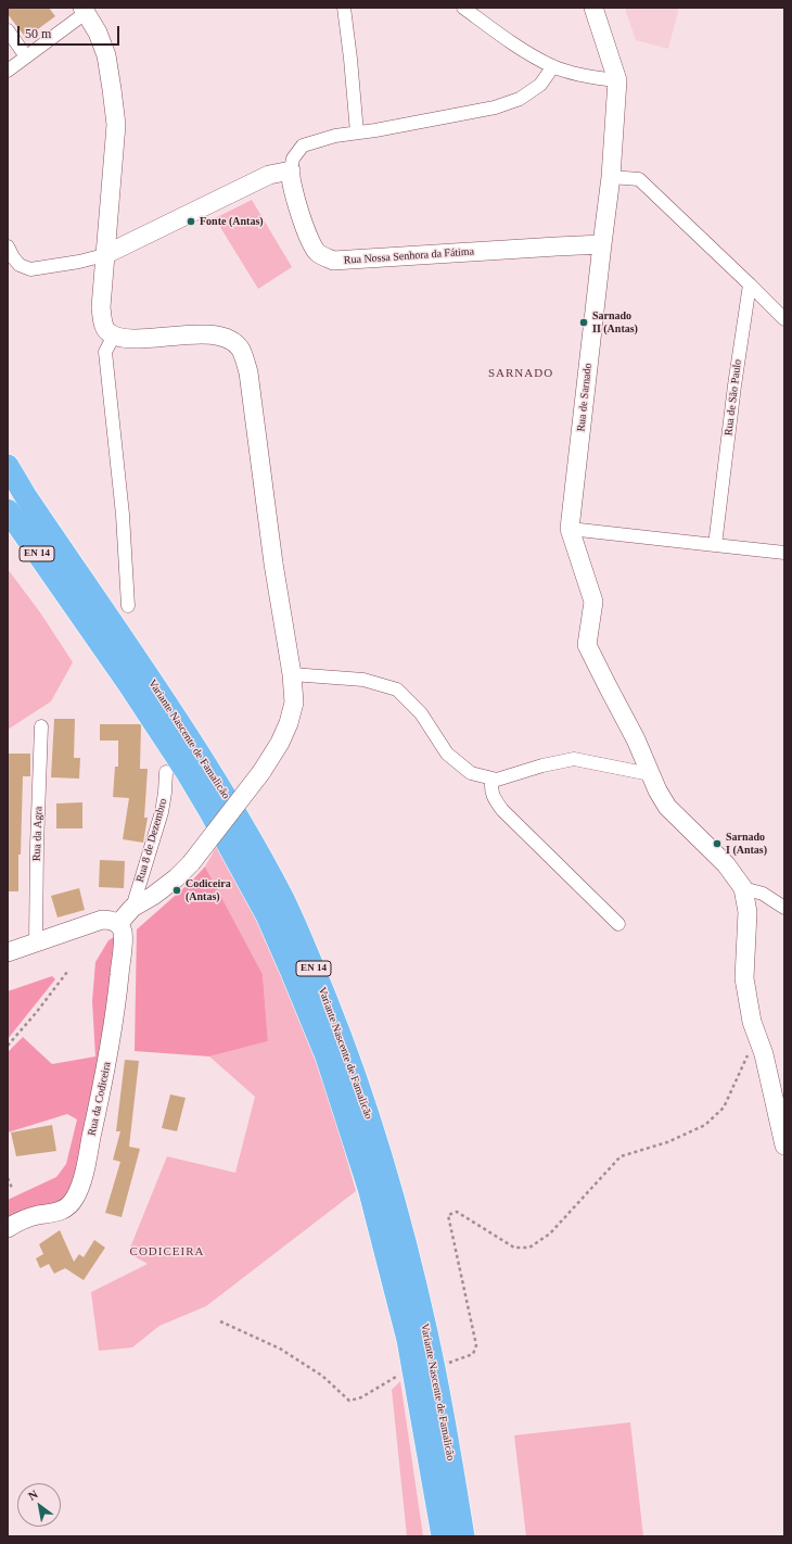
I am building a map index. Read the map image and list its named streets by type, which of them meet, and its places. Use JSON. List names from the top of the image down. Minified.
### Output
{"streets":{"highway":["EN 14","Variante Nascente de Famalicão"],"street":["Rua Nossa Senhora da Fátima","Rua de Sarnado","Rua de São Paulo","Rua da Agra","Rua 8 de Dezembro","Rua da Codiceira"]},"crossings":[["Rua Nossa Senhora da Fátima","Rua de Sarnado"],["Rua 8 de Dezembro","Rua da Codiceira"]],"districts":["SARNADO","CODICEIRA"],"places":["Fonte (Antas)","Sarnado II (Antas)","Sarnado I (Antas)","Codiceira (Antas)"],"scale_bar":"50 m","north":"top left"}
